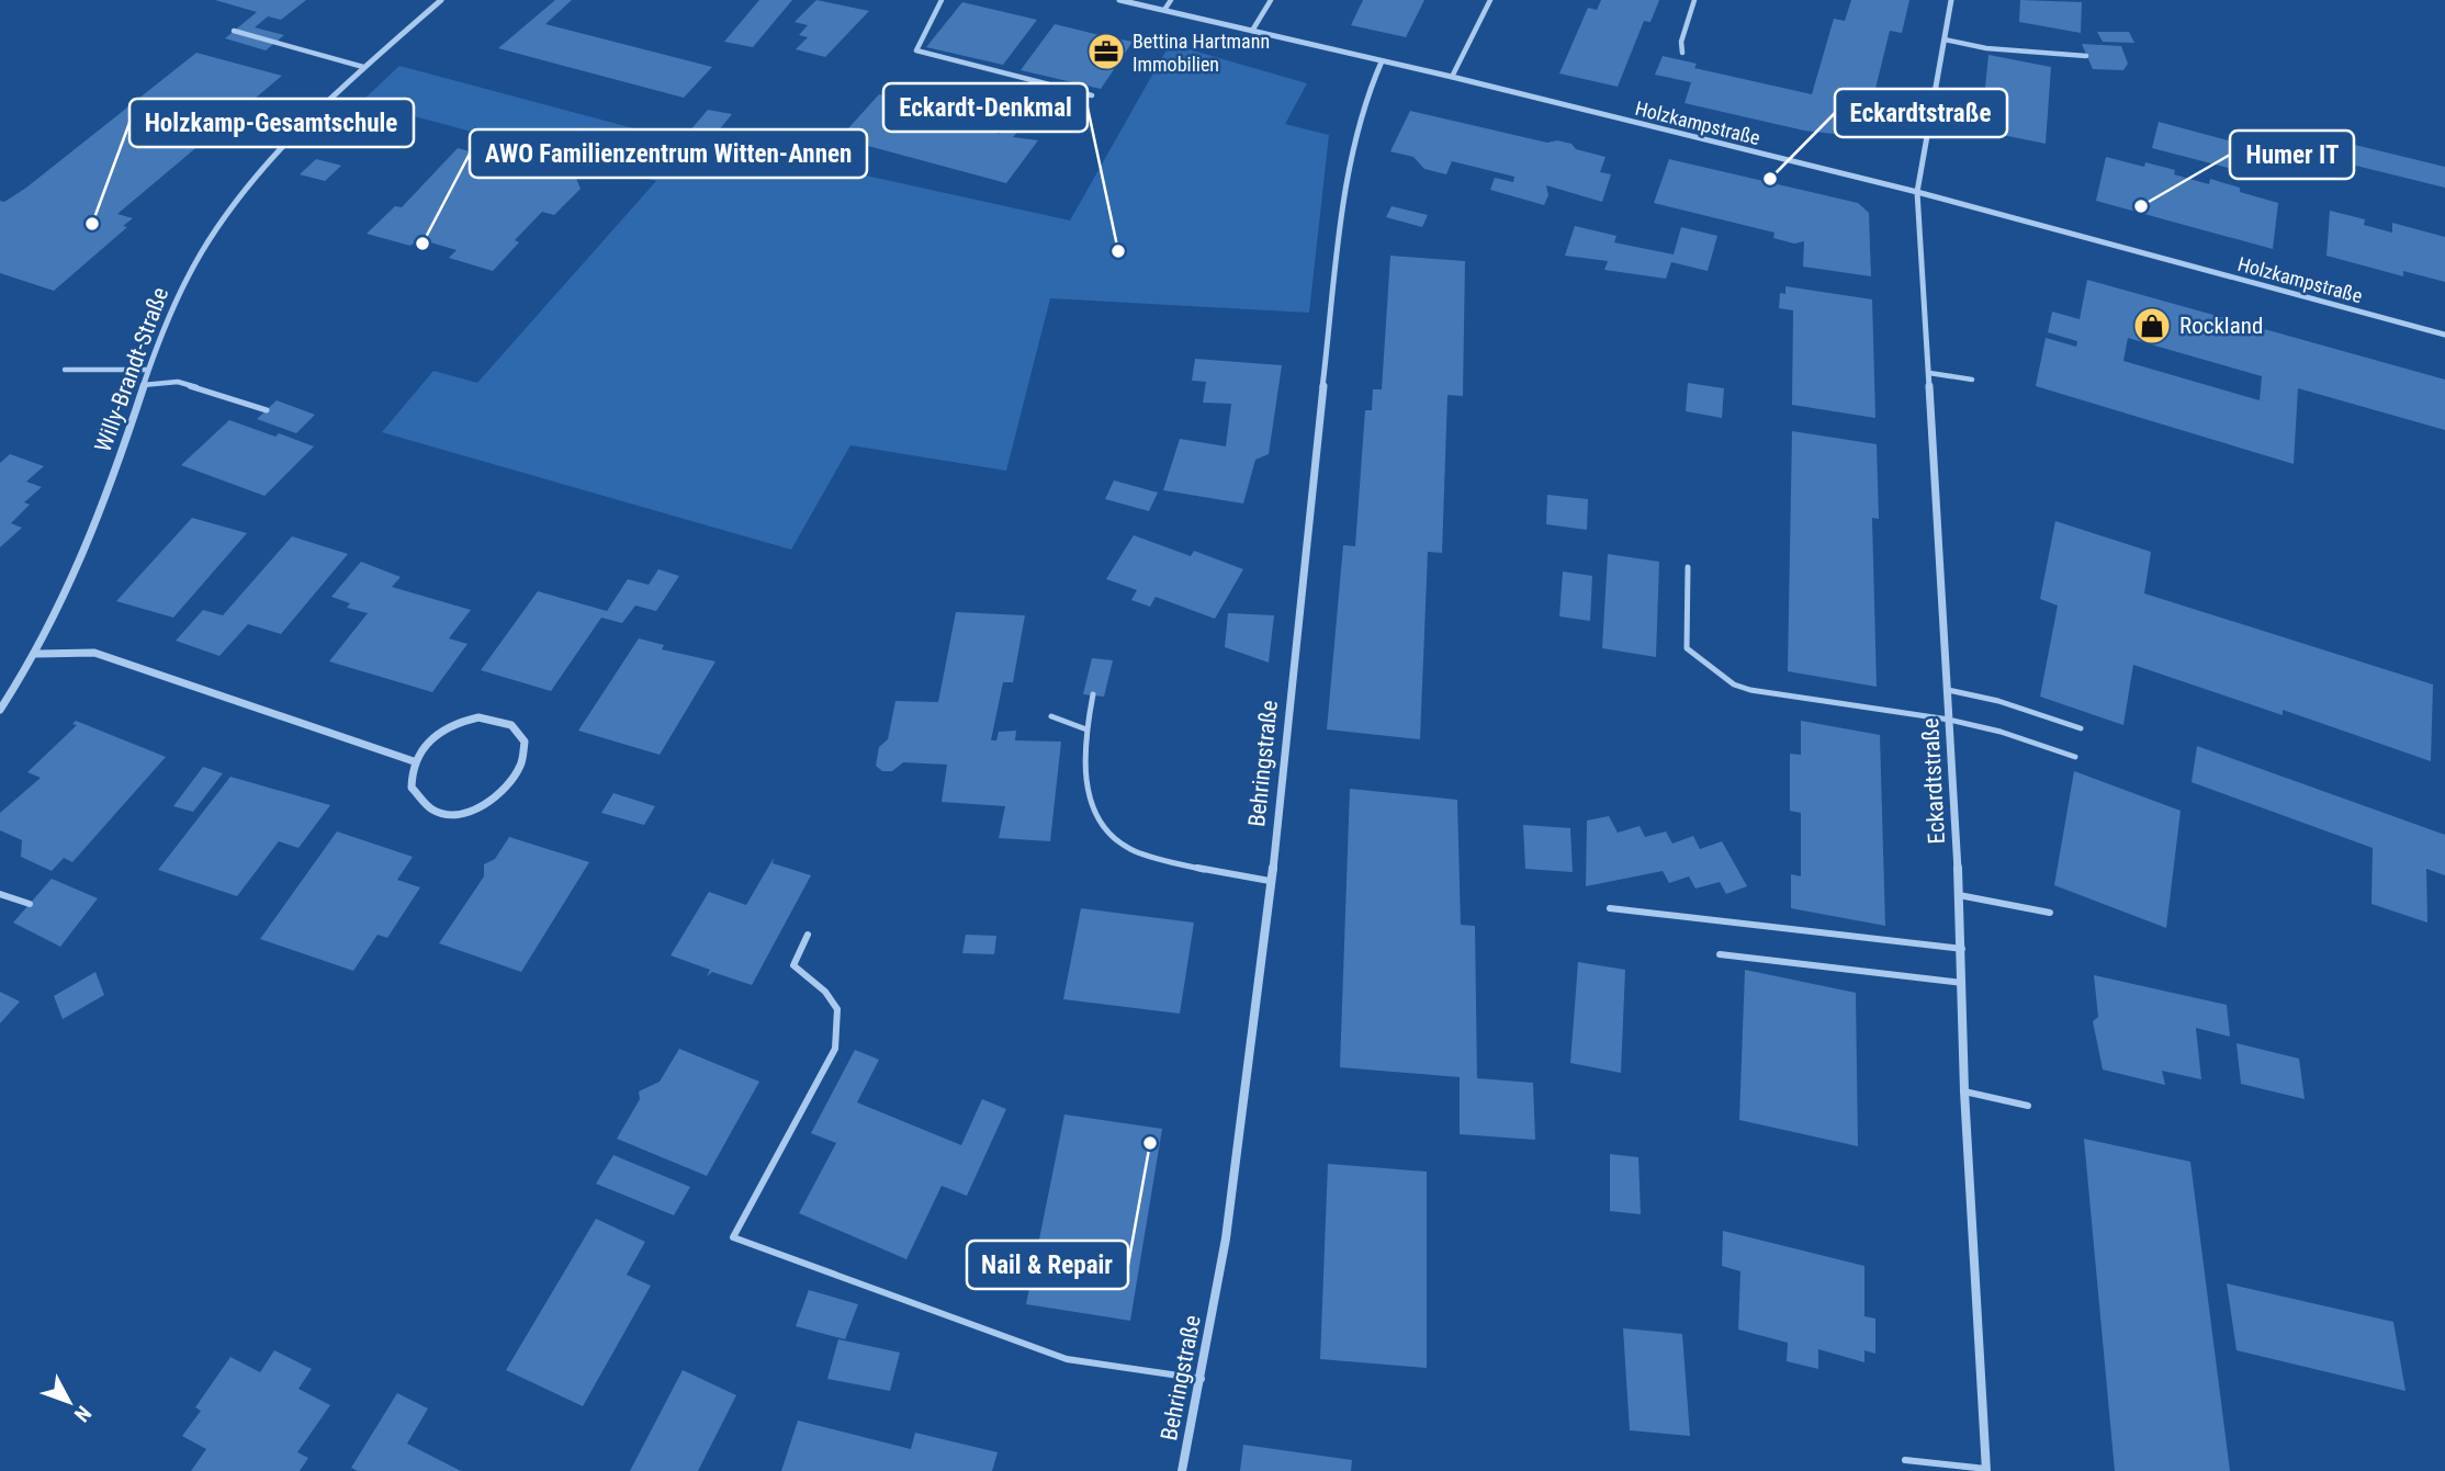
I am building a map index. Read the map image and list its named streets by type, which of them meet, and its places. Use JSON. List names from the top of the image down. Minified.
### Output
{"streets":{"street":["Holzkampstraße","Willy-Brandt-Straße","Behringstraße","Eckardtstraße"]},"crossings":[["Holzkampstraße","Behringstraße"],["Holzkampstraße","Eckardtstraße"]],"places":{"office":["Bettina Hartmann Immobilien"],"other":["Eckardtstraße","Humer IT","Holzkamp-Gesamtschule","AWO Familienzentrum Witten-Annen","Eckardt-Denkmal","Nail & Repair"],"shop":["Rockland"]},"north":"bottom right"}
